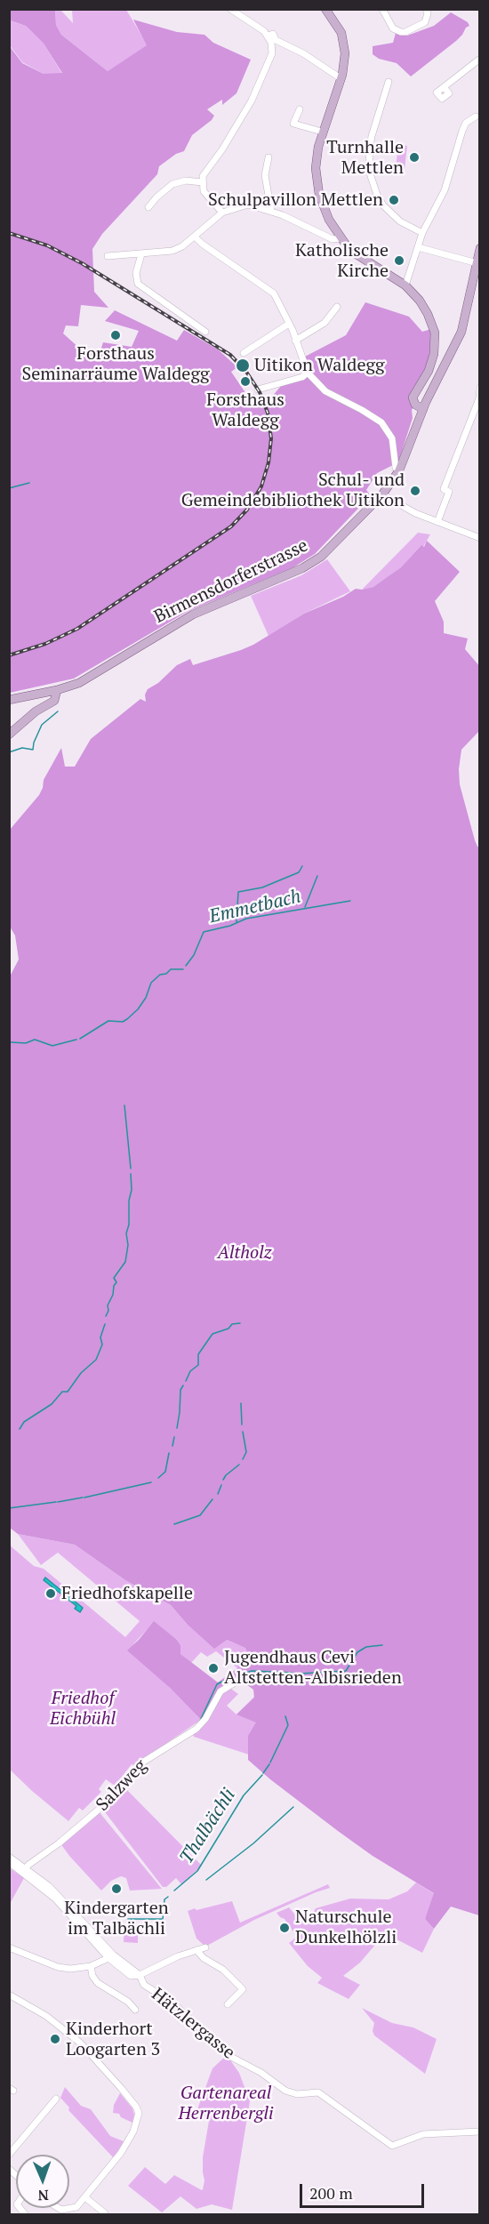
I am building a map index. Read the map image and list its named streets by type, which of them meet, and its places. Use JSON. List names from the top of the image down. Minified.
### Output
{"streets":{"main road":["Birmensdorferstrasse"],"street":["Salzweg","Hätzlergasse"]},"crossings":[["Salzweg","Hätzlergasse"]],"water":["Emmetbach","Thalbächli"],"parks":["Altholz","Friedhof Eichbühl","Gartenareal Herrenbergli"],"places":["Turnhalle Mettlen","Schulpavillon Mettlen","Katholische Kirche","Forsthaus Seminarräume Waldegg","Uitikon Waldegg","Forsthaus Waldegg","Schul- und Gemeindebibliothek Uitikon","Friedhofskapelle","Jugendhaus Cevi Altstetten-Albisrieden","Kindergarten im Talbächli","Naturschule Dunkelhölzli","Kinderhort Loogarten 3"],"scale_bar":"200 m","north":"bottom"}
